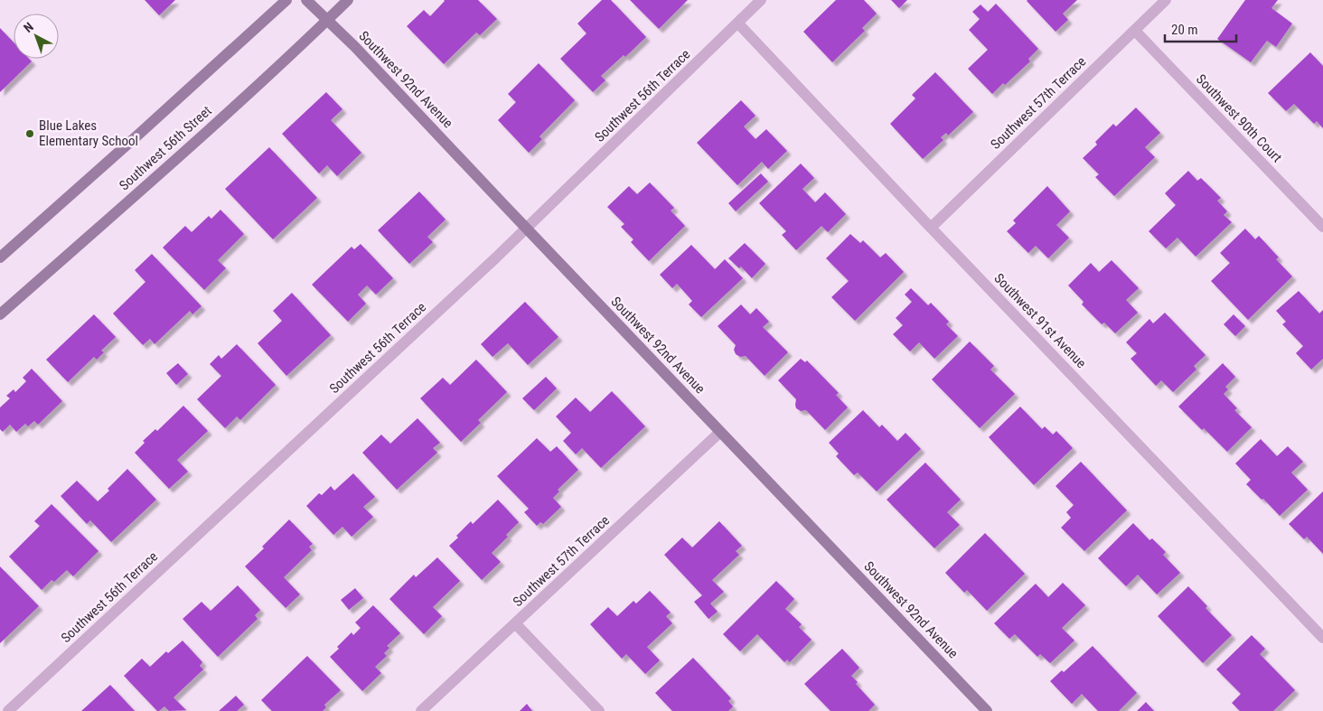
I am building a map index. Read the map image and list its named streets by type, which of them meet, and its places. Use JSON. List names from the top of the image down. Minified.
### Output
{"streets":{"street":["Southwest 92nd Avenue","Southwest 56th Terrace","Southwest 57th Terrace","Southwest 90th Court","Southwest 56th Street","Southwest 91st Avenue"]},"crossings":[["Southwest 92nd Avenue","Southwest 56th Terrace"],["Southwest 92nd Avenue","Southwest 57th Terrace"],["Southwest 92nd Avenue","Southwest 56th Street"],["Southwest 56th Terrace","Southwest 91st Avenue"],["Southwest 57th Terrace","Southwest 90th Court"],["Southwest 57th Terrace","Southwest 91st Avenue"]],"places":["Blue Lakes Elementary School"],"scale_bar":"20 m","north":"top left"}
